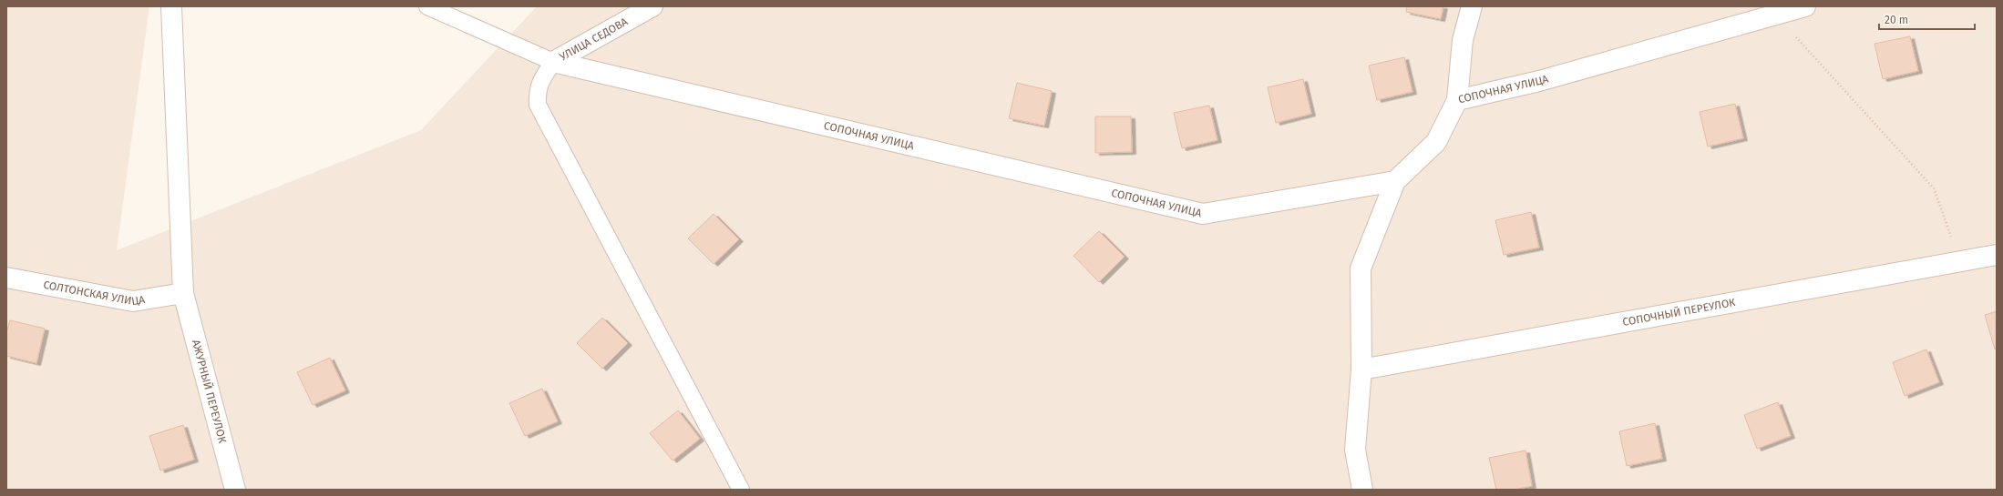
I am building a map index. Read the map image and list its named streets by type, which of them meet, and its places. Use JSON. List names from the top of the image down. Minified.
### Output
{"streets":{"street":["УЛИЦА СЕДОВА","СОПОЧНАЯ УЛИЦА","СОЛТОНСКАЯ УЛИЦА","СОПОЧНЫЙ ПЕРЕУЛОК","АЖУРНЫЙ ПЕРЕУЛОК"]},"crossings":[["УЛИЦА СЕДОВА","СОПОЧНАЯ УЛИЦА"],["СОЛТОНСКАЯ УЛИЦА","АЖУРНЫЙ ПЕРЕУЛОК"]],"scale_bar":"20 m"}
